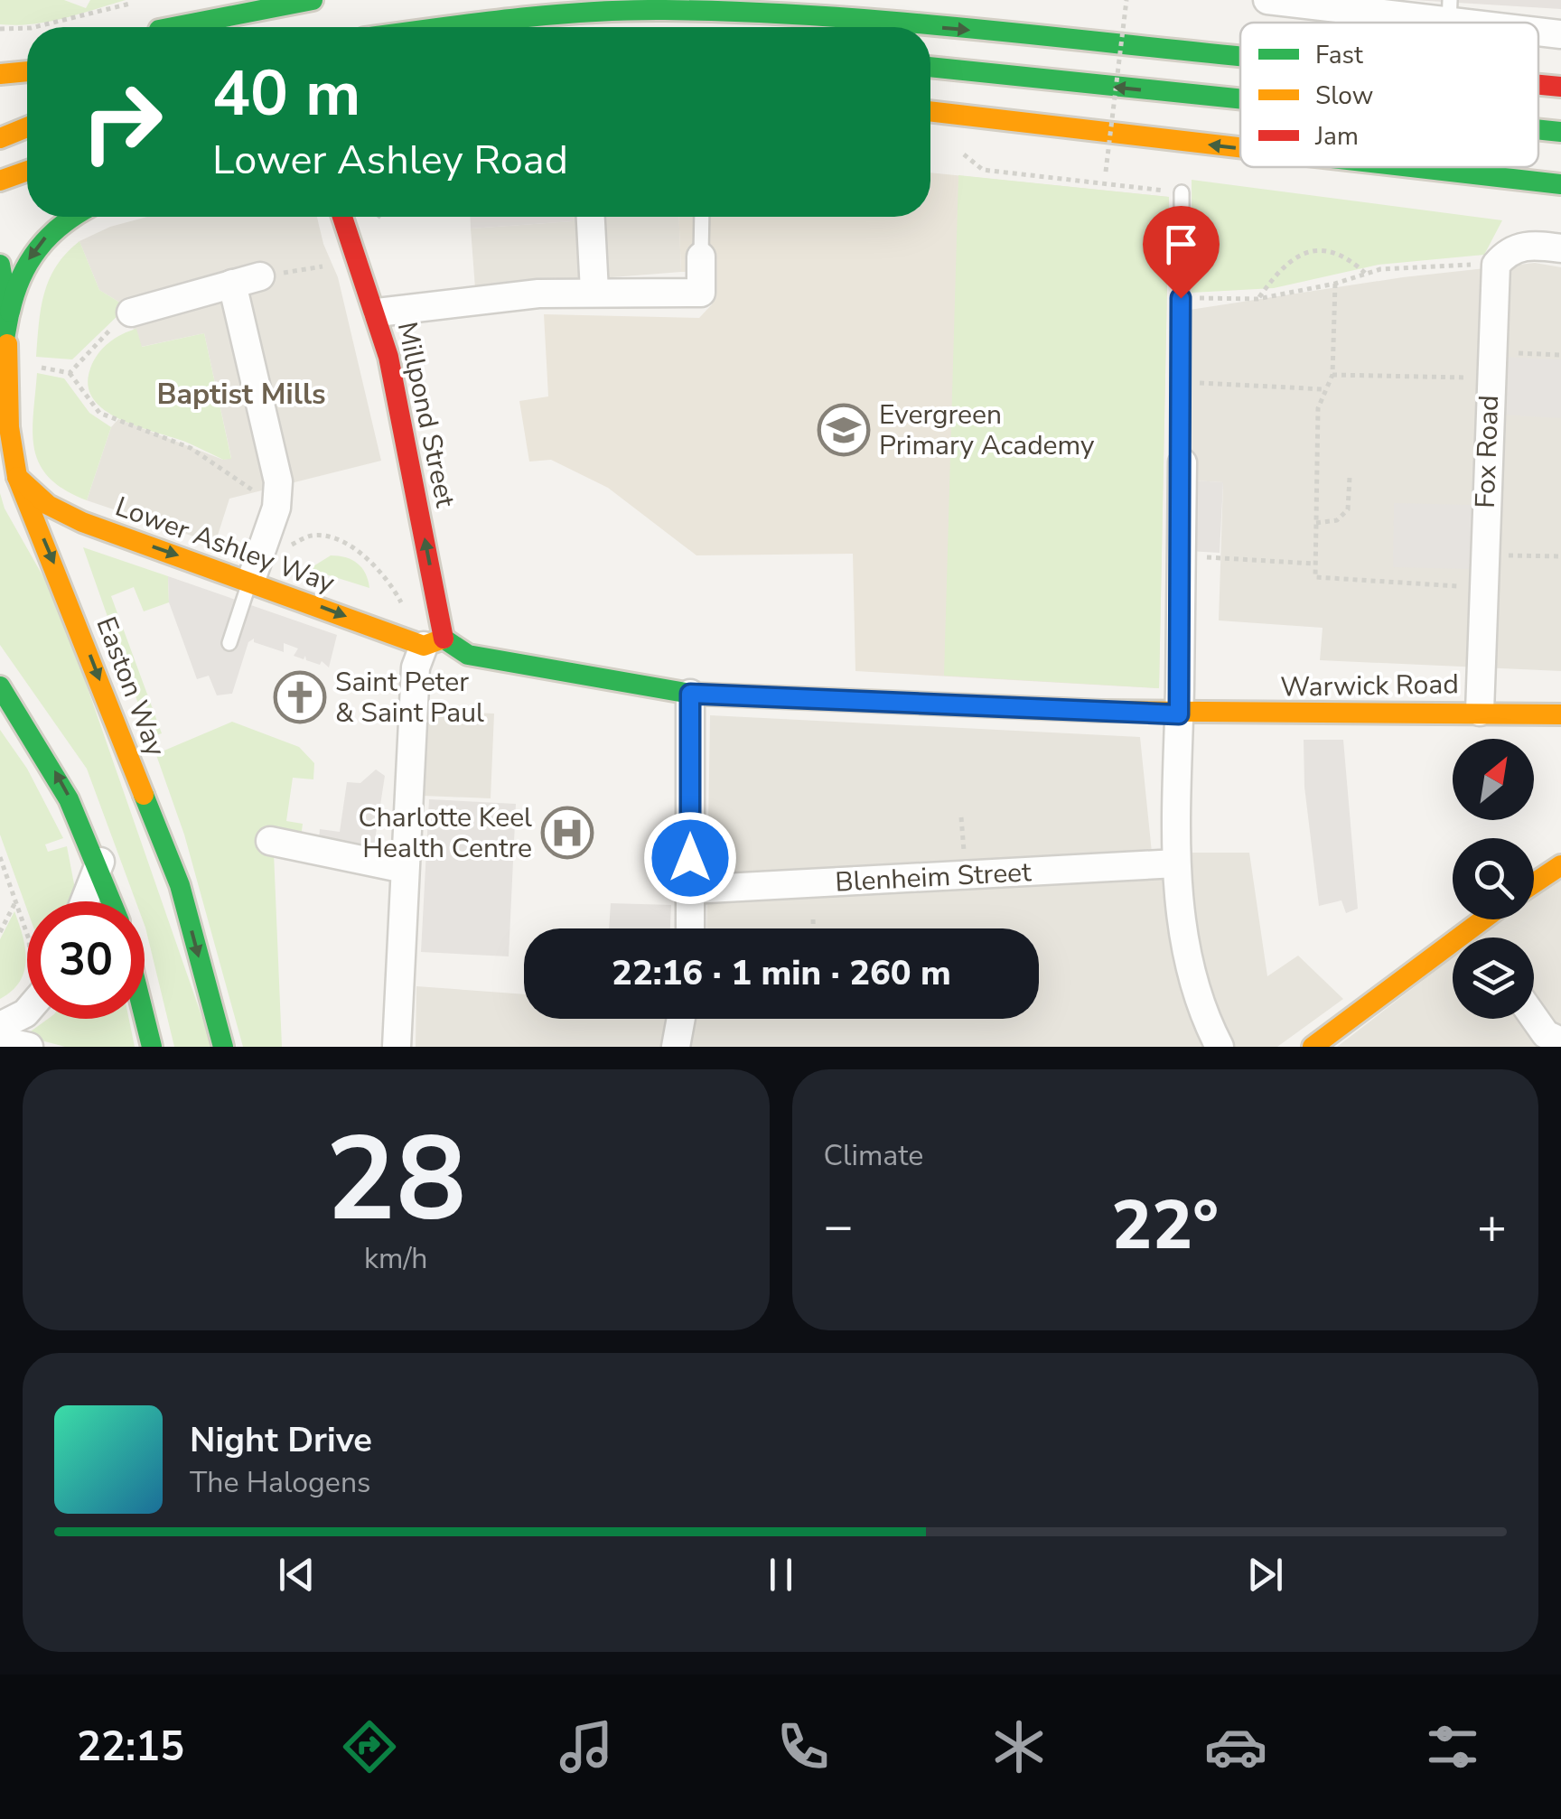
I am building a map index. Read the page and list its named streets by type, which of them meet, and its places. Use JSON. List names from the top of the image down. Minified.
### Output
{"streets":{"main road":["Millpond Street","Lower Ashley Way","Warwick Road","Easton Way"],"street":["Fox Road","Blenheim Street"]},"crossings":[["Millpond Street","Lower Ashley Way"],["Fox Road","Warwick Road"],["Lower Ashley Way","Warwick Road"],["Lower Ashley Way","Easton Way"]],"one_way":["Millpond Street","Lower Ashley Way"],"districts":["Baptist Mills"],"places":{"school or university":["Evergreen Primary Academy"],"church":["Saint Peter & Saint Paul"],"hospital":["Charlotte Keel Health Centre"]},"legend":["Fast","Slow","Jam"],"north":"top right","page":{"turn":["40 m","Lower Ashley Road"],"limit":"30","trip":"22:16 · 1 min · 260 m","tile":[["28","km/h"],"Climate"],"heat":["−","22°","+"],"song":["Night Drive","The Halogens"],"tabs":"22:15"}}
